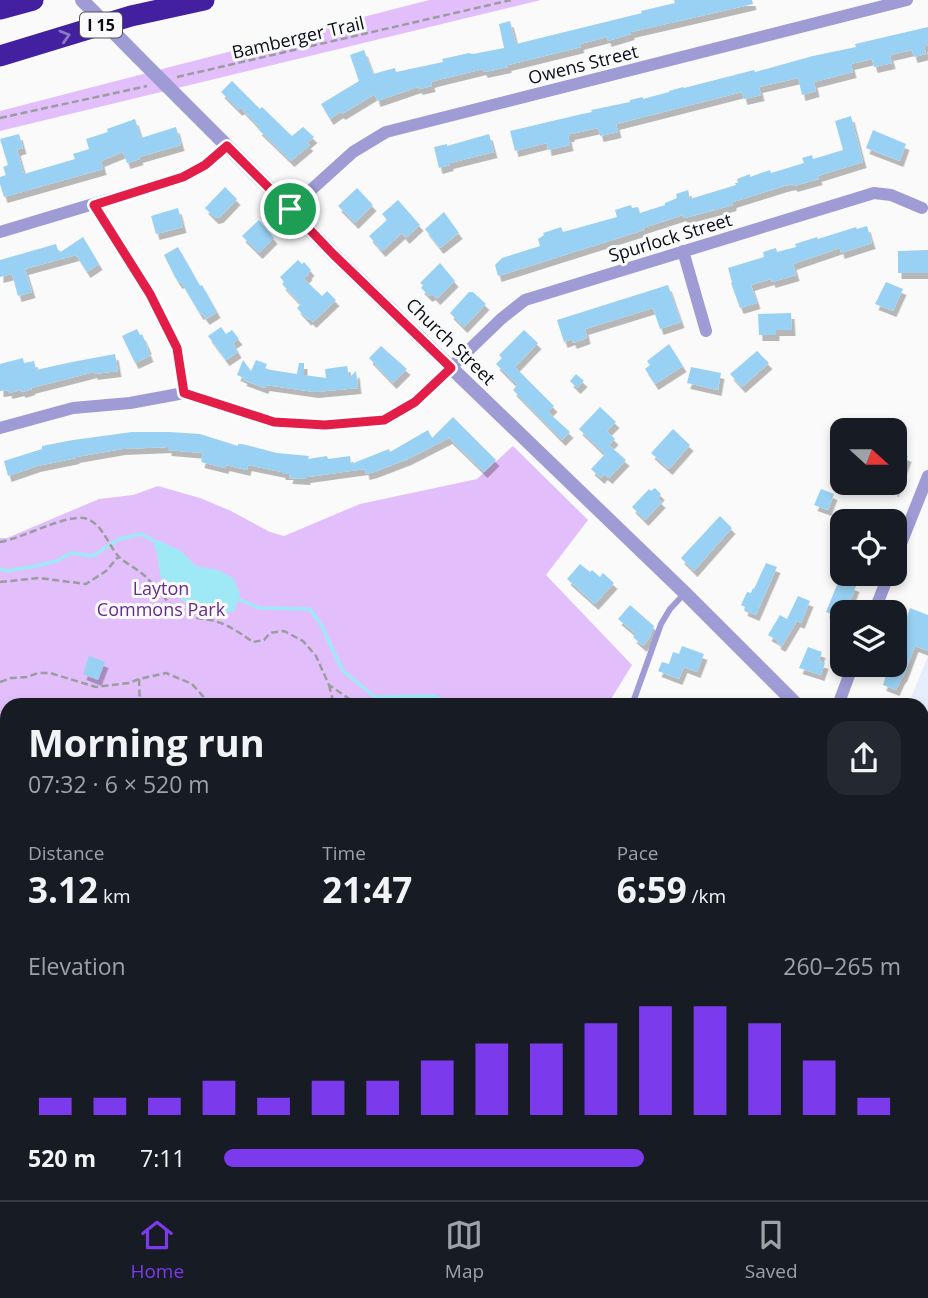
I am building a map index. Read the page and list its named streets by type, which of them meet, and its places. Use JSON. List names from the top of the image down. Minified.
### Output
{"streets":{"highway":["I 15"],"street":["Owens Street","Spurlock Street","Church Street"],"path":["Bamberger Trail"]},"crossings":[["Owens Street","Church Street"],["Spurlock Street","Church Street"]],"parks":["Layton Commons Park"],"north":"right","page":{"heading":["Morning run","07:32 · 6 × 520 m"],"stats":[["Distance","3.12 km"],["Time","21:47"],["Pace","6:59 /km"]],"chart":["Elevation","260–265 m"],"list":[{"name":"520 m","note":"7:11"}],"tabs":["Home","Map","Saved"]}}
